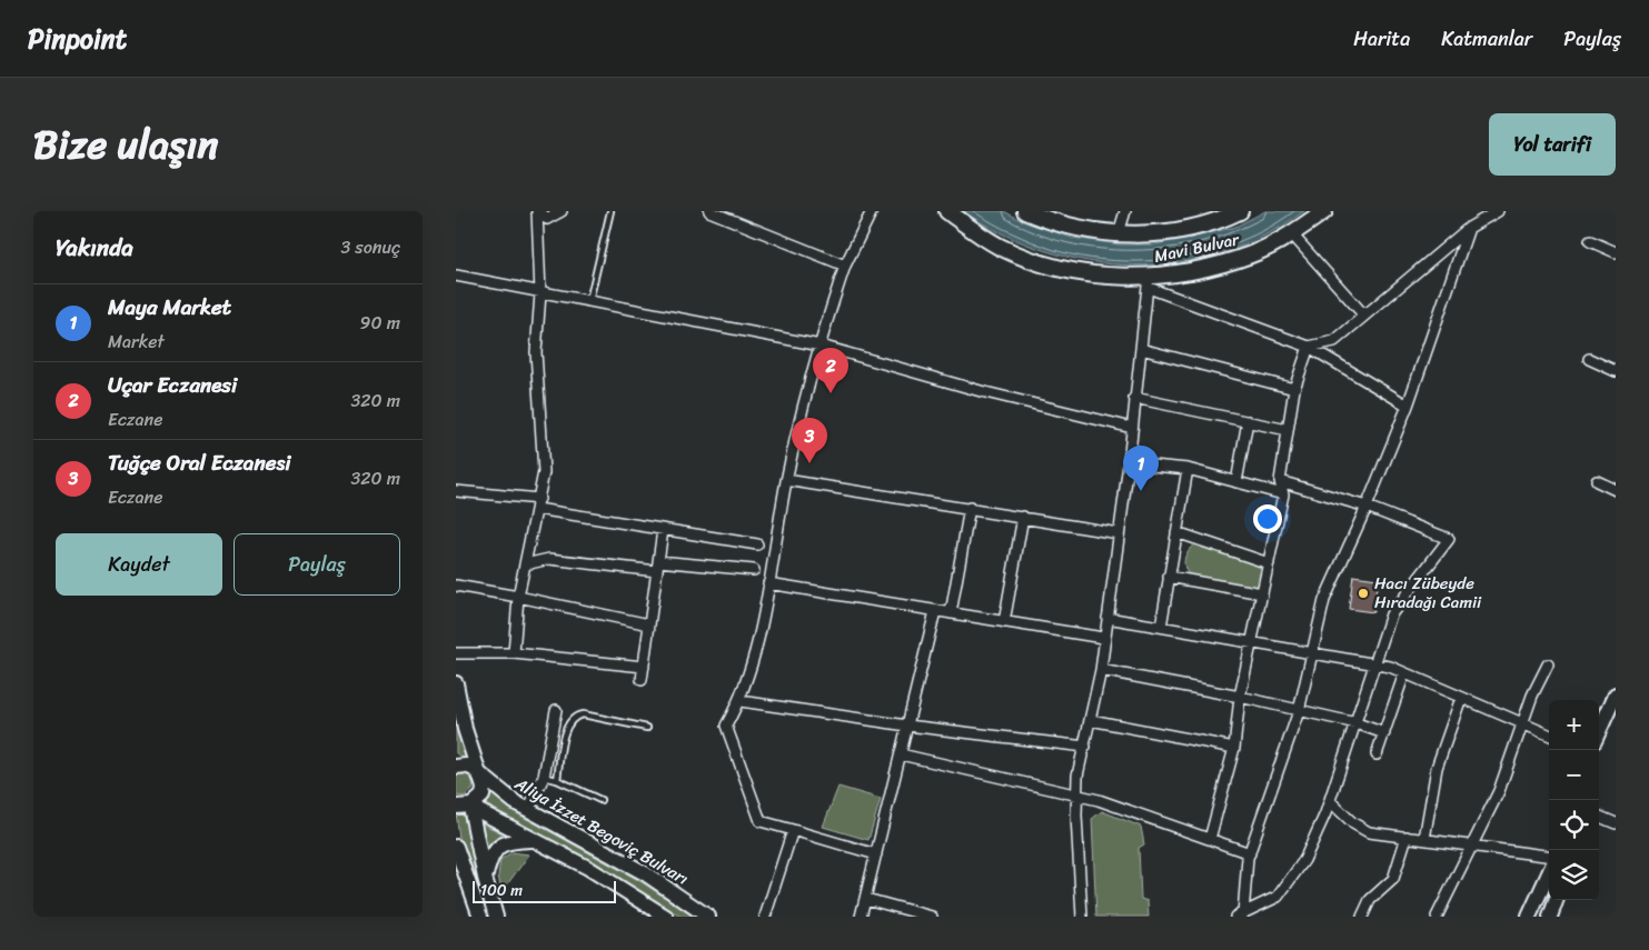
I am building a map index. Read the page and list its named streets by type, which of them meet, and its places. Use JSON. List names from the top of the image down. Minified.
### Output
{"streets":{"main road":["Mavi Bulvar","Aliya İzzet Begoviç Bulvarı"]},"places":["Hacı Zübeyde Hıradağı Camii"],"scale_bar":"100 m","page":{"header":"Pinpoint","nav":["Harita","Katmanlar","Paylaş"],"title":"Bize ulaşın","buttons":["Yol tarifi",["Kaydet","Paylaş"]],"heading":["Yakında","3 sonuç"],"list":[{"mark":"1","name":"Maya Market","note":"Market","value":"90 m"},{"mark":"2","name":"Uçar Eczanesi","note":"Eczane","value":"320 m"},{"mark":"3","name":"Tuğçe Oral Eczanesi","note":"Eczane","value":"320 m"}],"pins":["2","3","1"],"map_buttons":["+","−"],"scale":"100 m"}}
